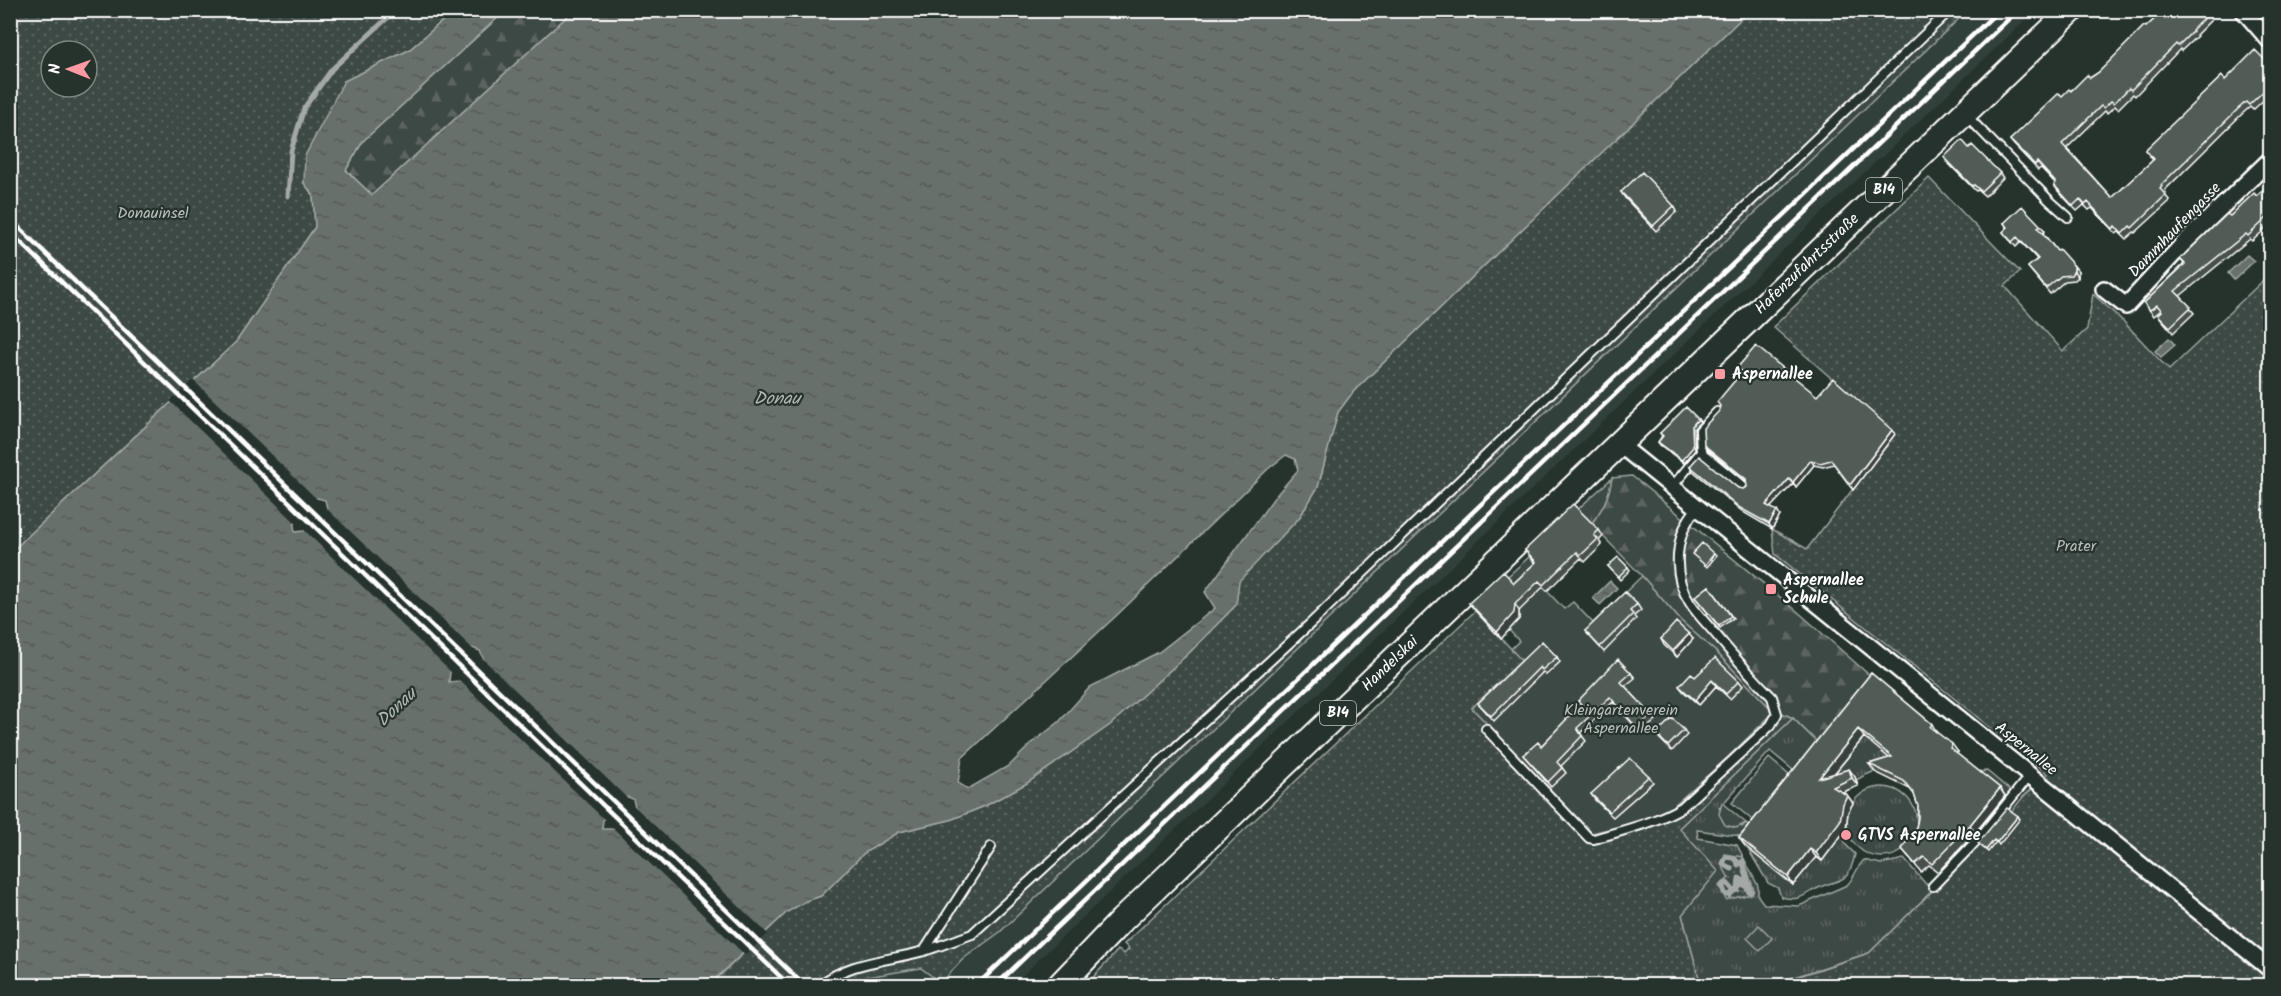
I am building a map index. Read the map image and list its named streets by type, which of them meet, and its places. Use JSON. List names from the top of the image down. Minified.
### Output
{"streets":{"main road":["B14","Hafenzufahrtsstraße","Handelskai"],"street":["Dammhaufengasse","Aspernallee"]},"crossings":[["Hafenzufahrtsstraße","Handelskai"],["Hafenzufahrtsstraße","Aspernallee"],["Handelskai","Aspernallee"]],"water":["Donau"],"parks":["Donauinsel","Prater","Kleingartenverein Aspernallee"],"places":{"transit":["Aspernallee","Aspernallee Schule"],"other":["GTVS Aspernallee"]},"north":"left"}
